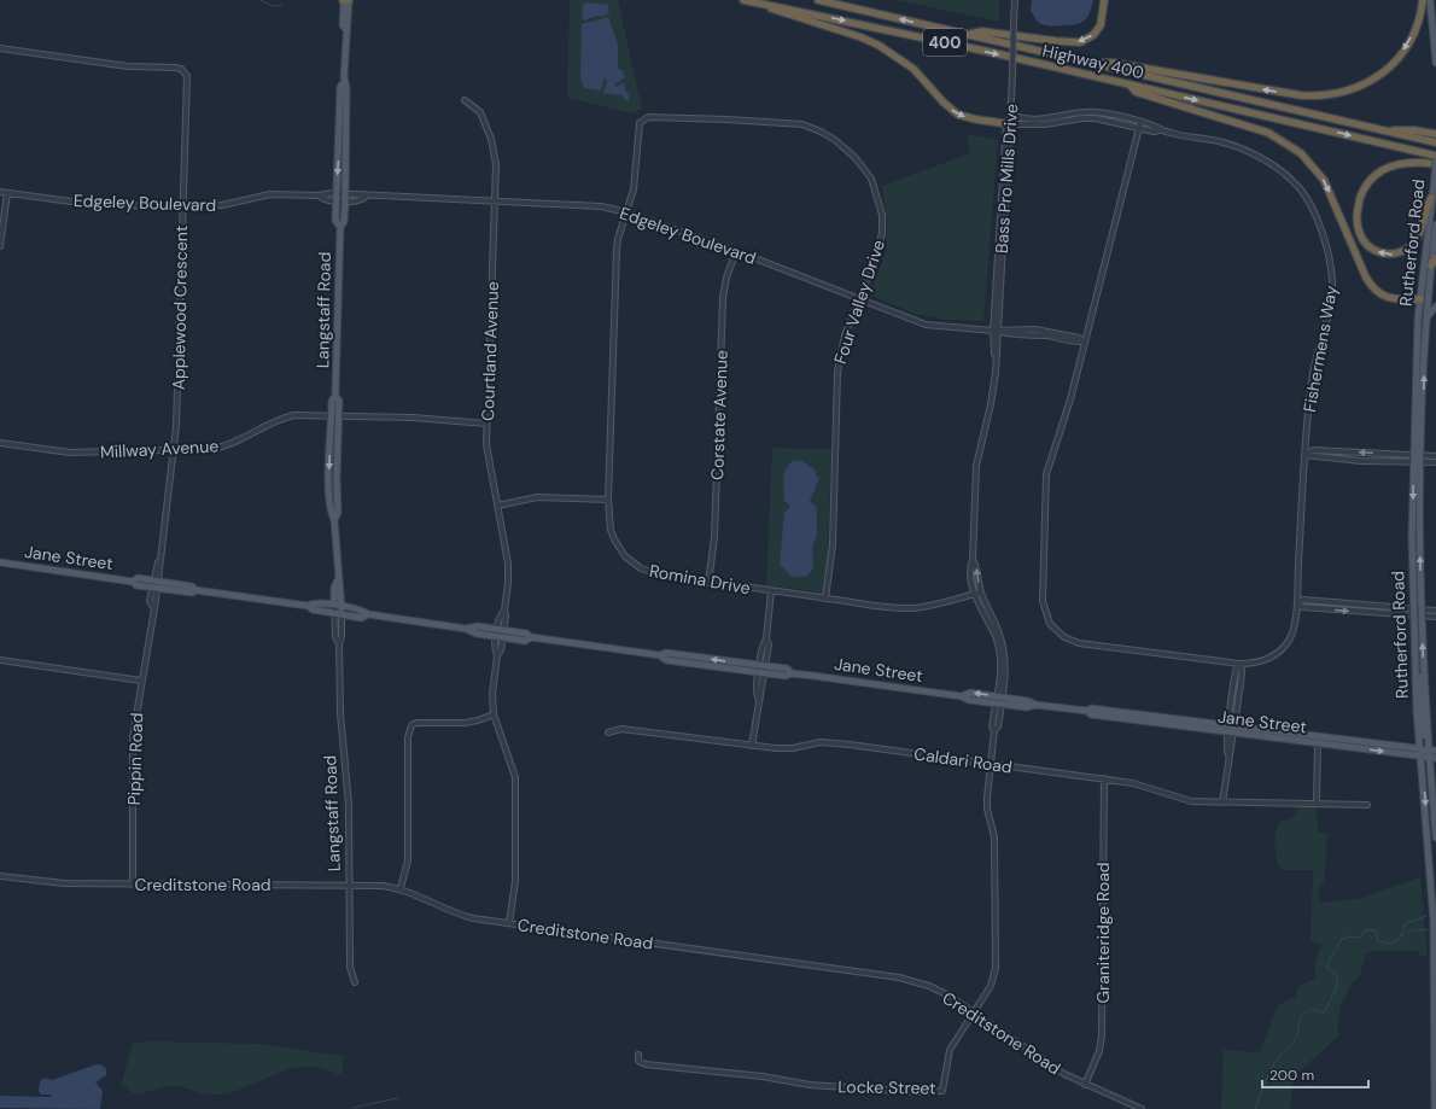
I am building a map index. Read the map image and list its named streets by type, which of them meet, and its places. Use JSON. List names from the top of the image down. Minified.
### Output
{"streets":{"highway":["400","Highway 400"],"main road":["Rutherford Road","Langstaff Road","Jane Street"],"street":["Bass Pro Mills Drive","Edgeley Boulevard","Four Valley Drive","Applewood Crescent","Fishermens Way","Courtland Avenue","Corstate Avenue","Millway Avenue","Romina Drive","Pippin Road","Caldari Road","Creditstone Road","Graniteridge Road","Locke Street"]},"crossings":[["Bass Pro Mills Drive","Edgeley Boulevard"],["Bass Pro Mills Drive","Fishermens Way"],["Bass Pro Mills Drive","Jane Street"],["Bass Pro Mills Drive","Romina Drive"],["Bass Pro Mills Drive","Locke Street"],["Edgeley Boulevard","Four Valley Drive"],["Edgeley Boulevard","Applewood Crescent"],["Edgeley Boulevard","Langstaff Road"],["Edgeley Boulevard","Fishermens Way"],["Edgeley Boulevard","Courtland Avenue"],["Edgeley Boulevard","Corstate Avenue"],["Edgeley Boulevard","Romina Drive"],["Rutherford Road","Jane Street"],["Four Valley Drive","Romina Drive"],["Applewood Crescent","Millway Avenue"],["Applewood Crescent","Jane Street"],["Applewood Crescent","Pippin Road"],["Langstaff Road","Millway Avenue"],["Langstaff Road","Jane Street"],["Langstaff Road","Creditstone Road"],["Courtland Avenue","Millway Avenue"],["Courtland Avenue","Jane Street"],["Courtland Avenue","Creditstone Road"],["Corstate Avenue","Romina Drive"],["Jane Street","Pippin Road"],["Jane Street","Locke Street"],["Pippin Road","Creditstone Road"],["Caldari Road","Graniteridge Road"],["Caldari Road","Locke Street"],["Creditstone Road","Graniteridge Road"],["Creditstone Road","Locke Street"]],"scale_bar":"200 m"}
